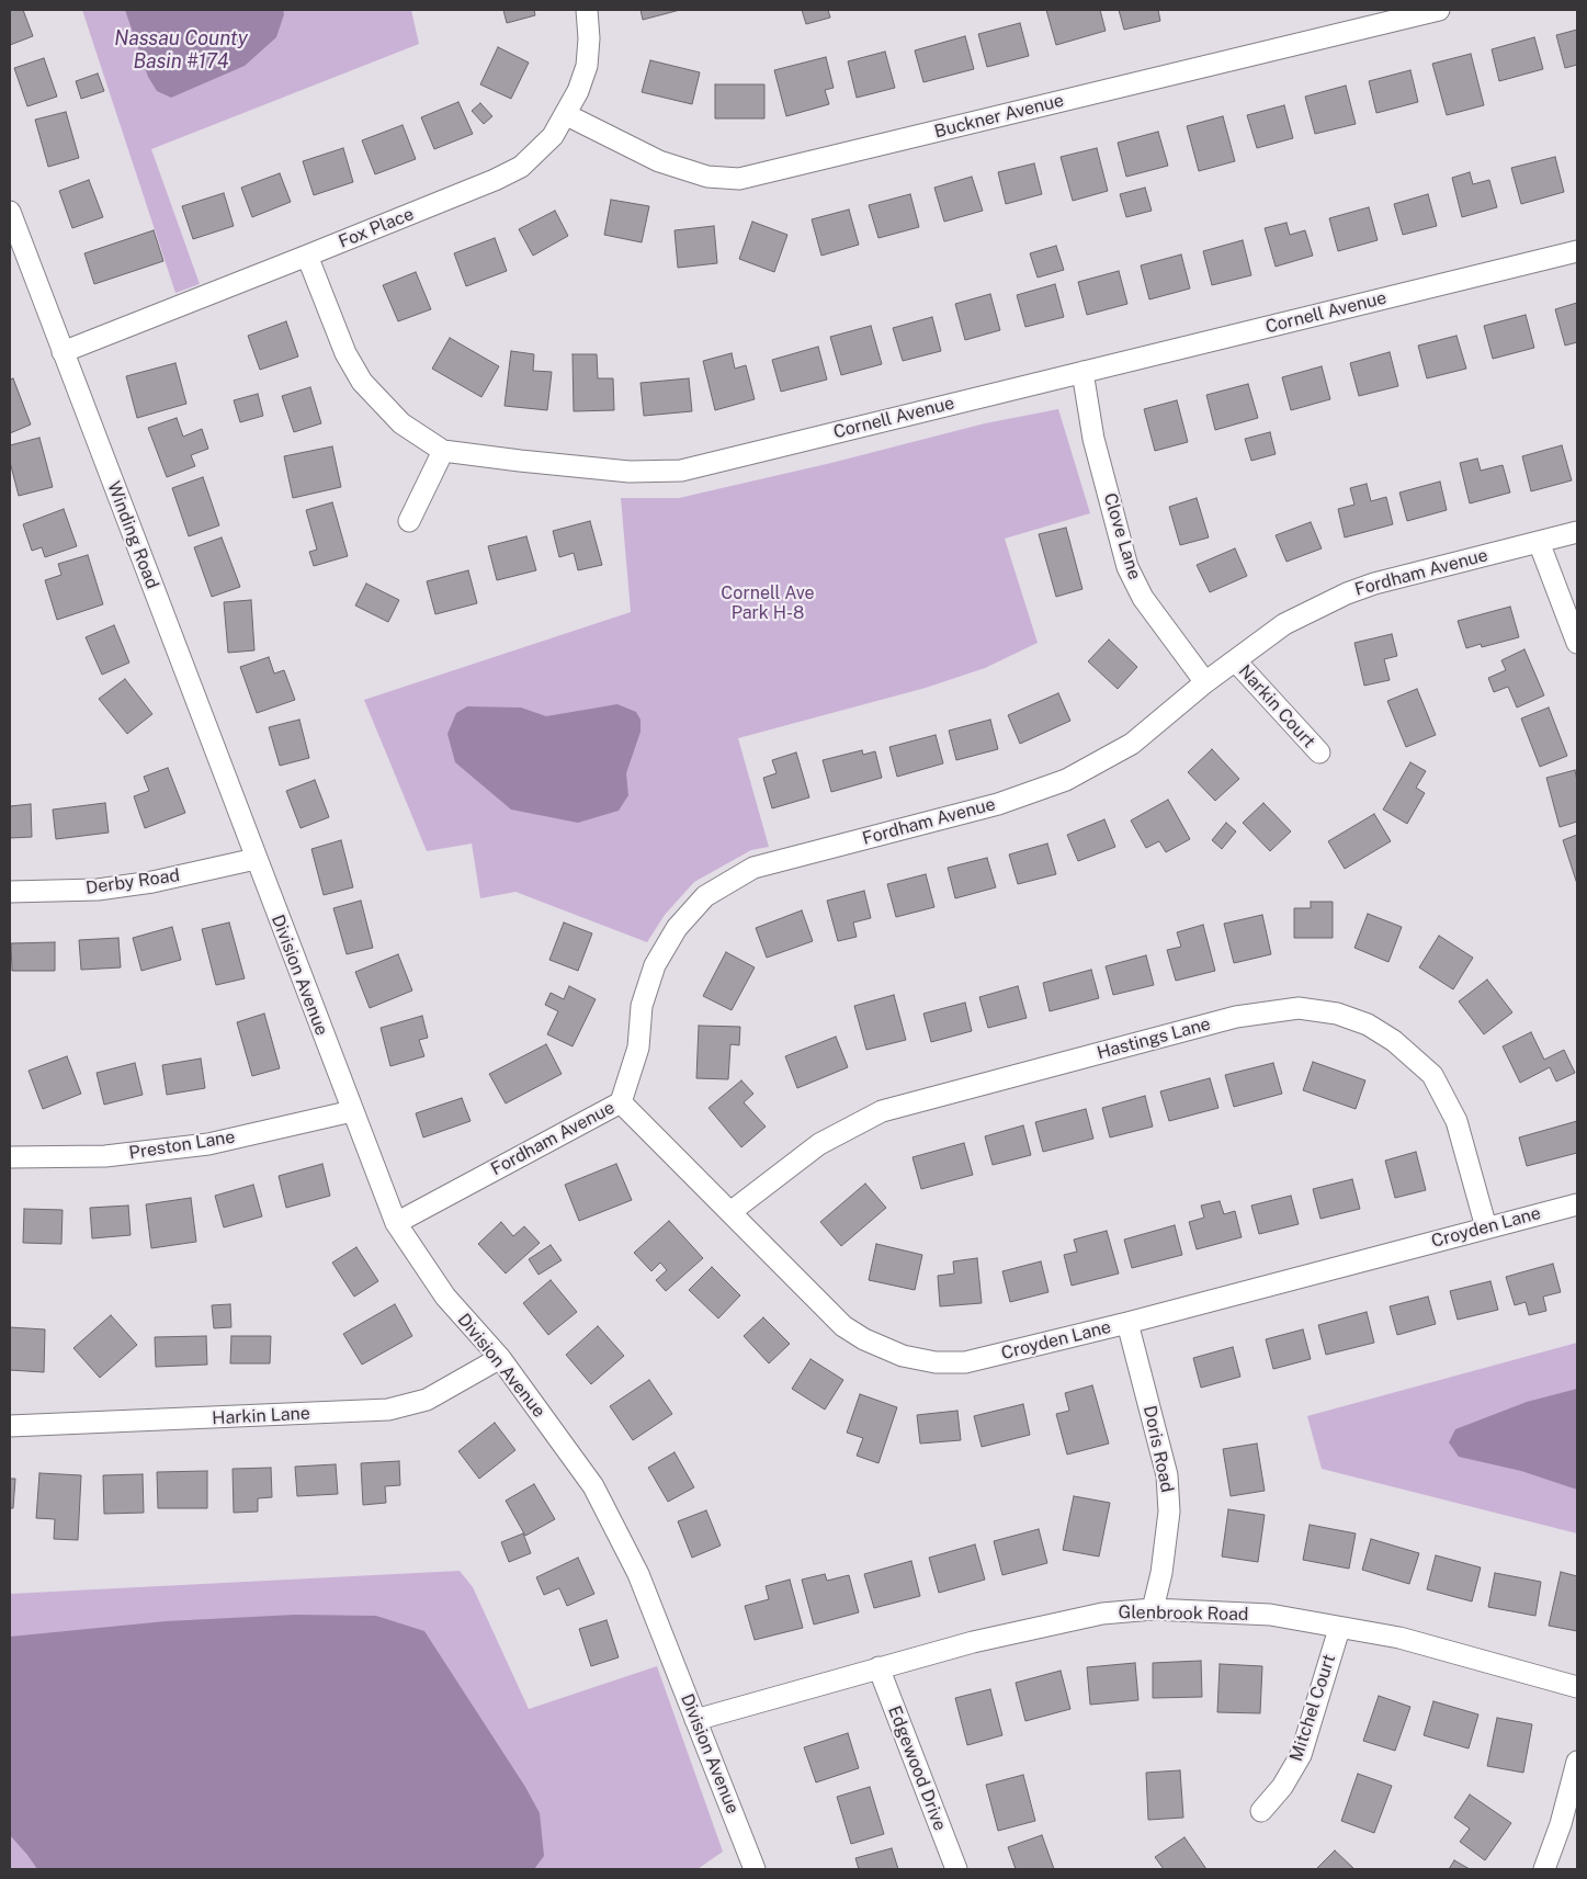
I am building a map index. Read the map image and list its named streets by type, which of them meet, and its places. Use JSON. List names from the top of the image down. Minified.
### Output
{"streets":{"street":["Buckner Avenue","Fox Place","Cornell Avenue","Winding Road","Clove Lane","Fordham Avenue","Narkin Court","Derby Road","Division Avenue","Hastings Lane","Preston Lane","Croyden Lane","Harkin Lane","Doris Road","Glenbrook Road","Mitchel Court","Edgewood Drive"]},"crossings":[["Buckner Avenue","Fox Place"],["Fox Place","Cornell Avenue"],["Fox Place","Winding Road"],["Cornell Avenue","Clove Lane"],["Winding Road","Derby Road"],["Winding Road","Division Avenue"],["Clove Lane","Fordham Avenue"],["Fordham Avenue","Narkin Court"],["Fordham Avenue","Division Avenue"],["Fordham Avenue","Croyden Lane"],["Derby Road","Division Avenue"],["Division Avenue","Preston Lane"],["Division Avenue","Harkin Lane"],["Division Avenue","Glenbrook Road"],["Hastings Lane","Croyden Lane"],["Croyden Lane","Doris Road"],["Doris Road","Glenbrook Road"],["Glenbrook Road","Mitchel Court"],["Glenbrook Road","Edgewood Drive"]],"water":["Nassau County Basin #174"],"parks":["Cornell Ave Park H-8"]}
